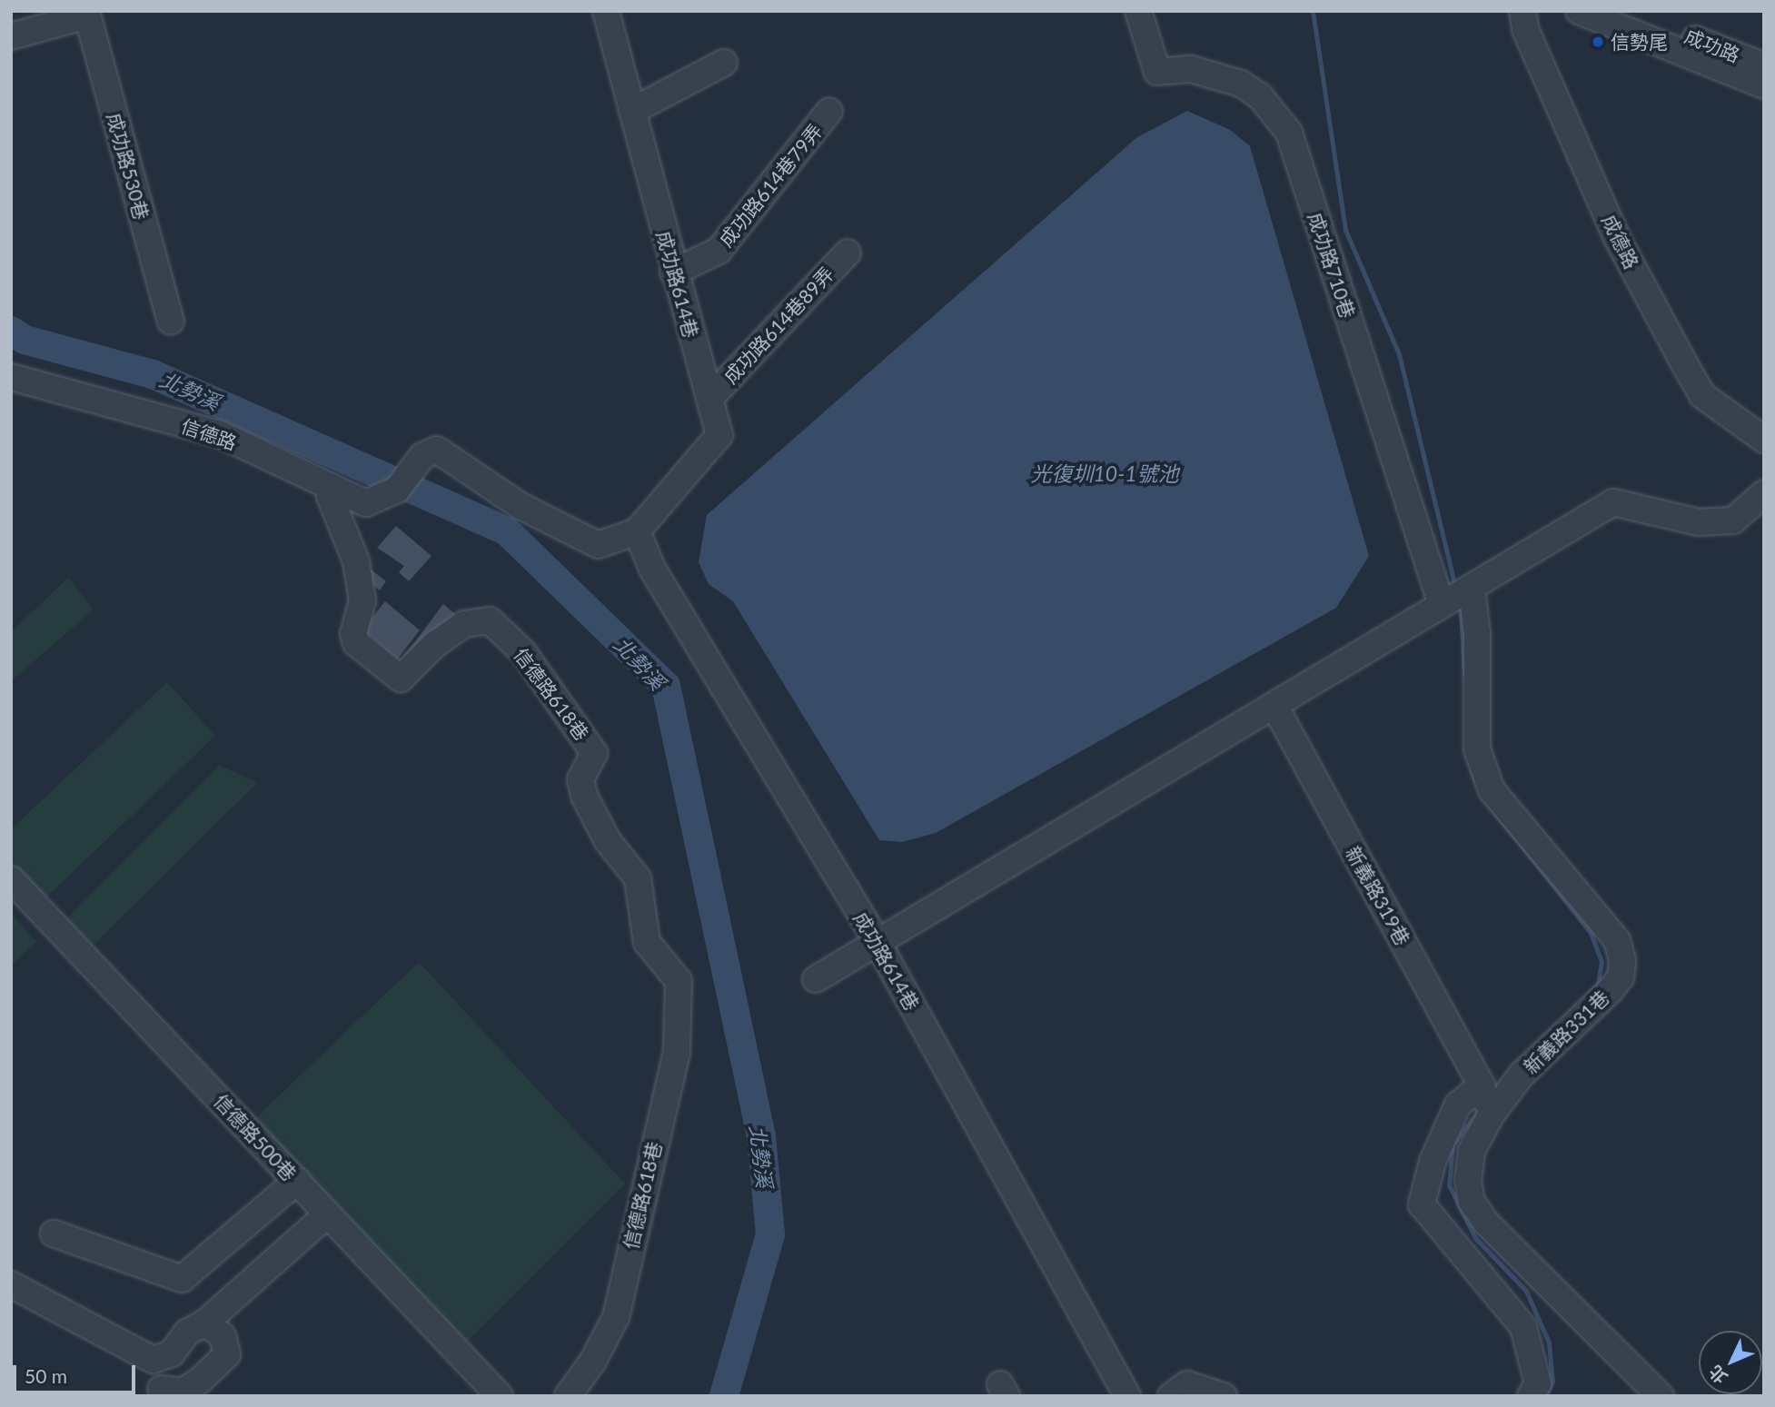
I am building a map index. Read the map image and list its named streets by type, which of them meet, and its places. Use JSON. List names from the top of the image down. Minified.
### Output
{"streets":{"street":["成功路","成功路530巷","成功路614巷79弄","成德路","成功路710巷","成功路614巷","成功路614巷89弄","信德路","信德路618巷","新義路319巷","新義路331巷","信德路500巷"]},"crossings":[["成功路614巷79弄","成功路614巷"],["成功路614巷","成功路614巷89弄"],["成功路614巷","信德路"],["信德路","信德路618巷"],["新義路319巷","新義路331巷"]],"water":["北勢溪","光復圳10-1號池"],"places":["信勢尾"],"scale_bar":"50 m","north":"bottom left"}
